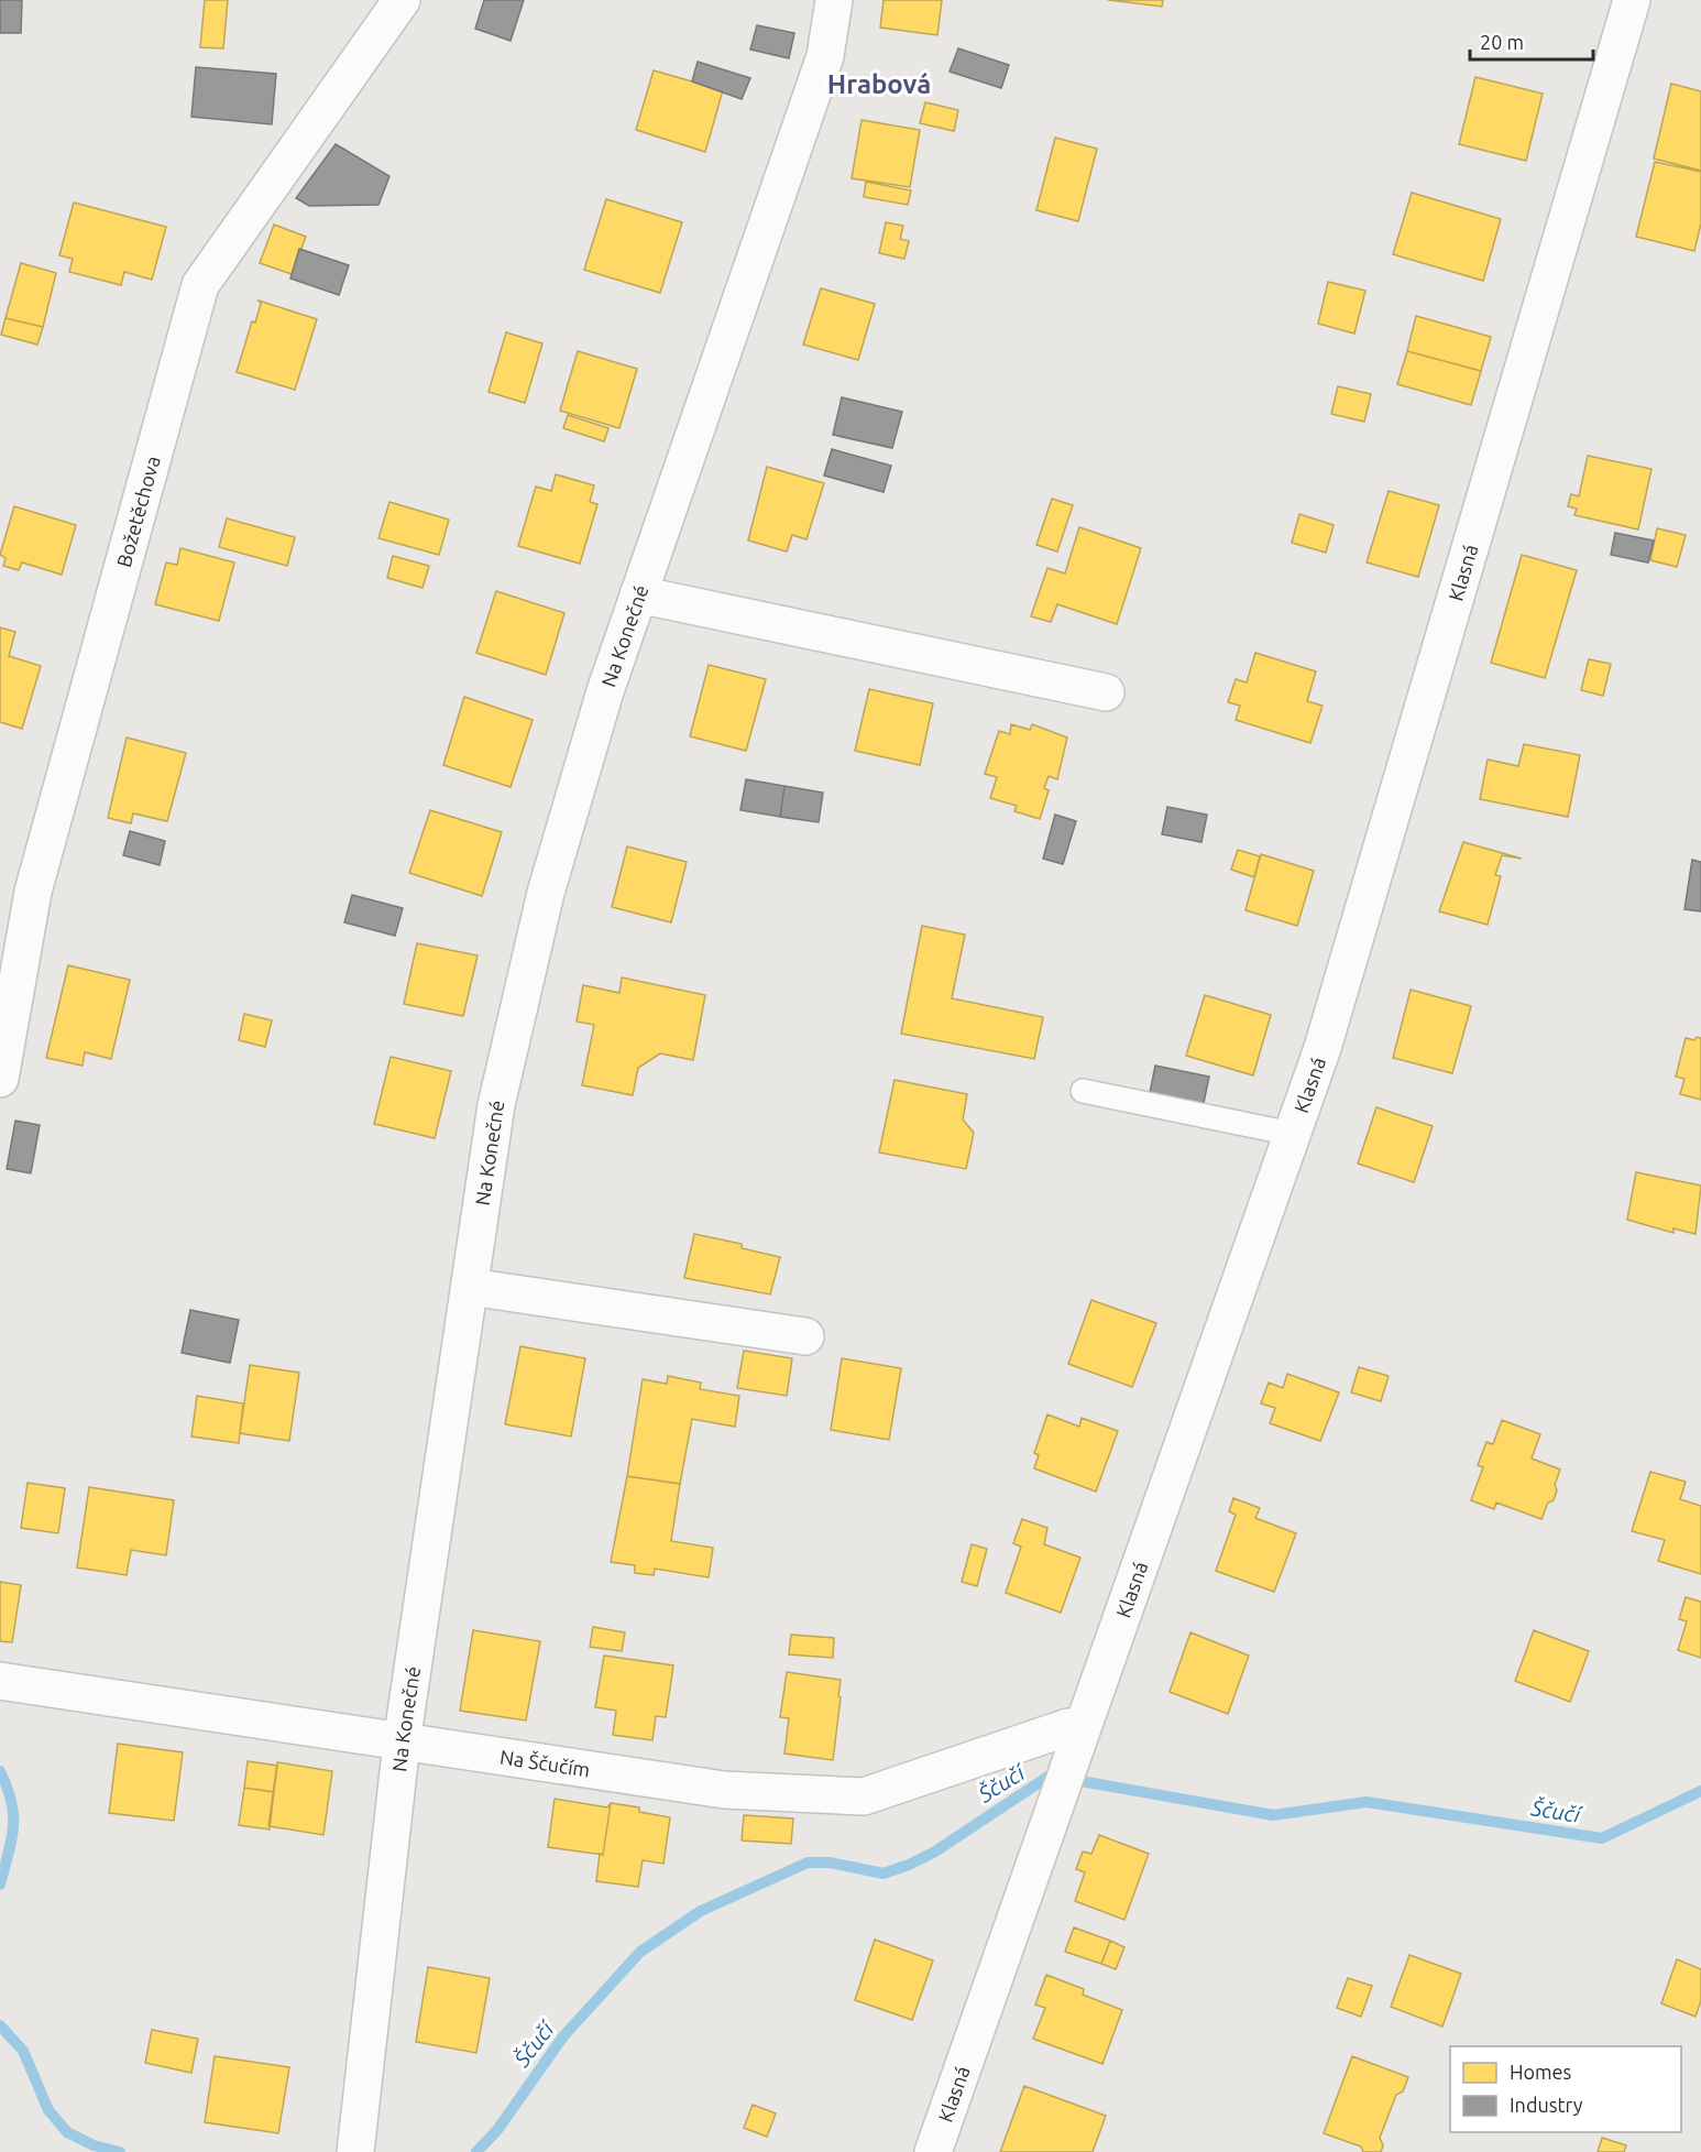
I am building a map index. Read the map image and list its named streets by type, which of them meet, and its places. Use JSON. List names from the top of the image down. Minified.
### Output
{"streets":{"street":["Božetěchova","Klasná","Na Konečné","Na Ščučím"]},"crossings":[["Klasná","Na Ščučím"],["Na Konečné","Na Ščučím"]],"districts":["Hrabová"],"water":["Ščučí"],"legend":["Homes","Industry"],"scale_bar":"20 m"}
